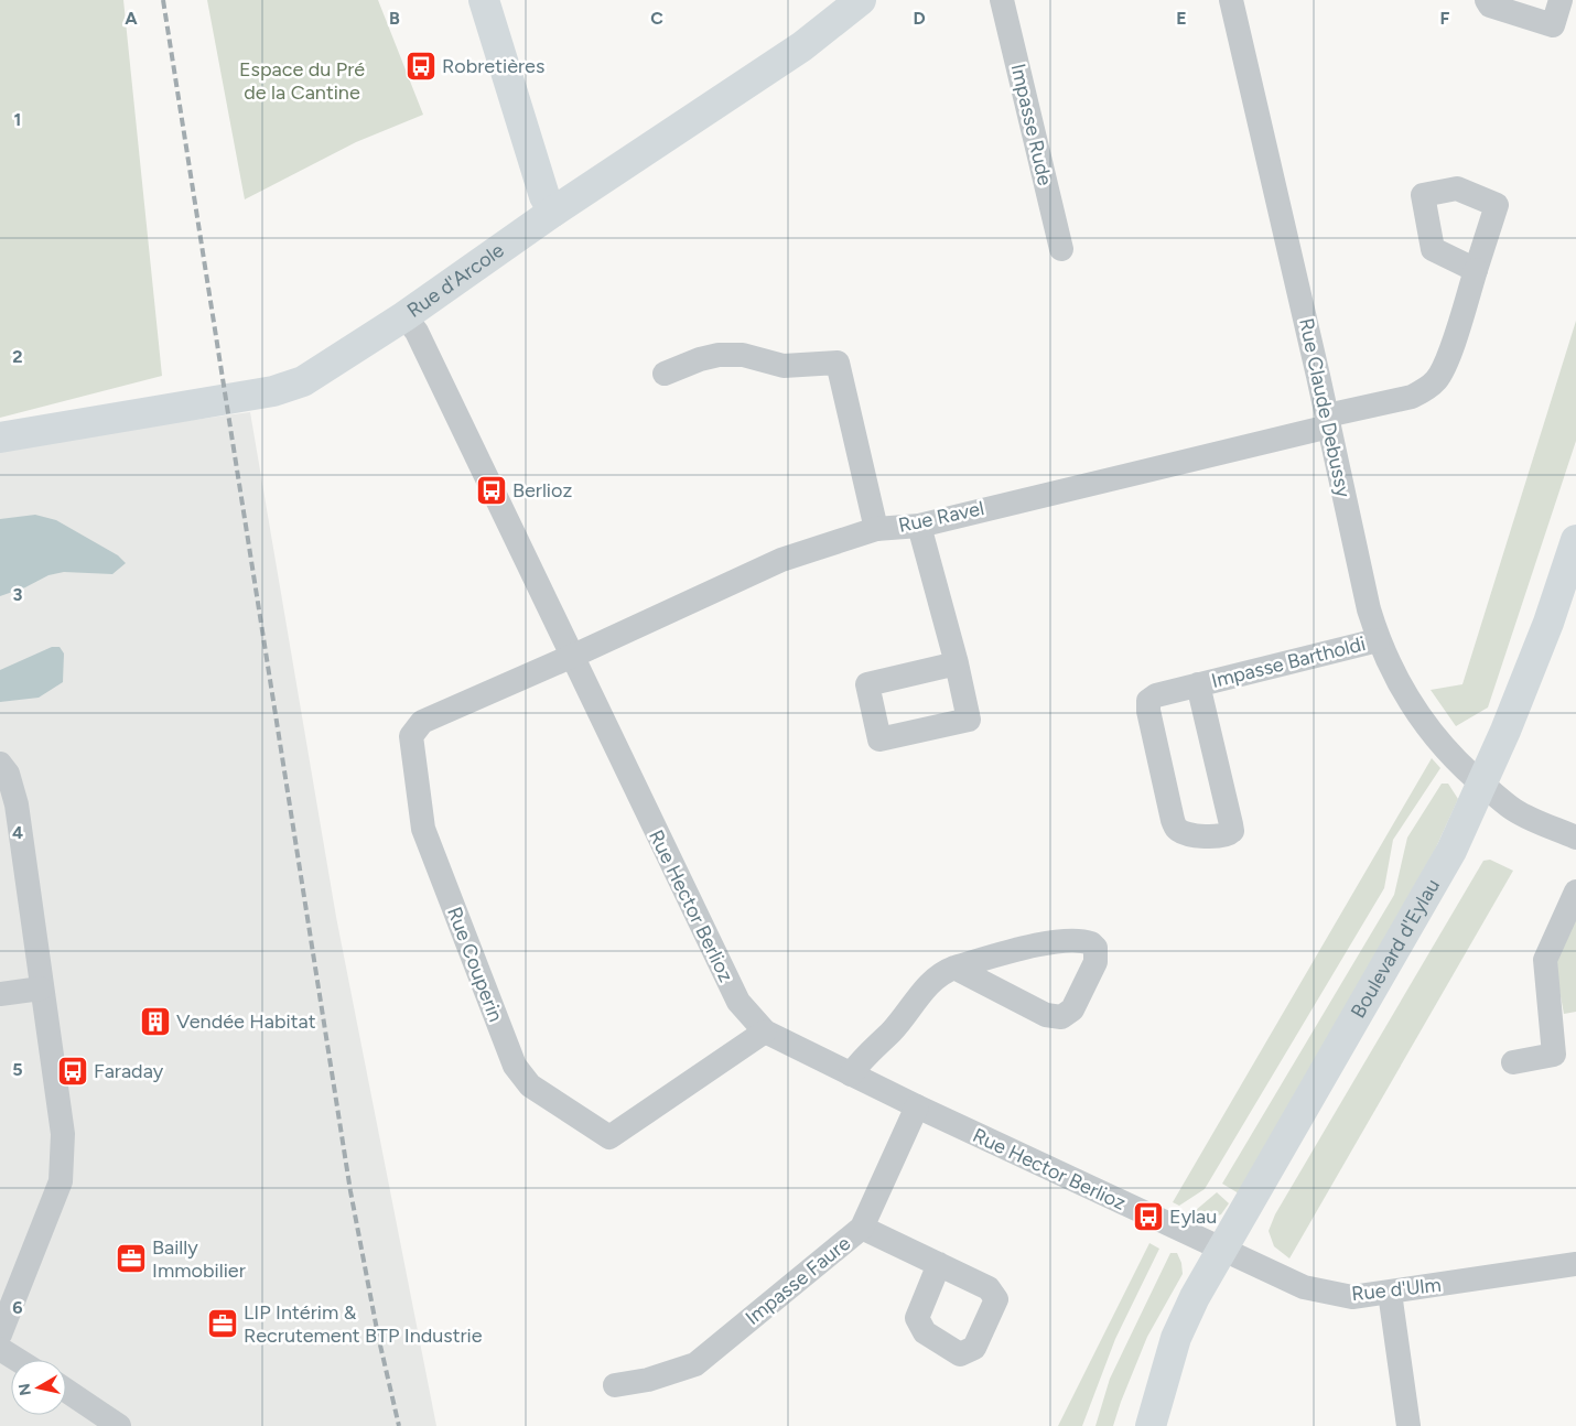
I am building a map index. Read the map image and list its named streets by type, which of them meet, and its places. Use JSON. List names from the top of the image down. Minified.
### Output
{"streets":{"main road":["Rue d'Arcole","Boulevard d'Eylau"],"street":["Impasse Rude","Rue Claude Debussy","Rue Ravel","Impasse Bartholdi","Rue Hector Berlioz","Rue Couperin","Impasse Faure","Rue d'Ulm"]},"crossings":[["Rue d'Arcole","Rue Hector Berlioz"],["Rue Claude Debussy","Rue Ravel"],["Rue Claude Debussy","Impasse Bartholdi"],["Rue Claude Debussy","Boulevard d'Eylau"],["Rue Ravel","Rue Hector Berlioz"],["Rue Ravel","Rue Couperin"],["Rue Hector Berlioz","Boulevard d'Eylau"],["Rue Hector Berlioz","Rue Couperin"],["Rue Hector Berlioz","Impasse Faure"],["Rue Hector Berlioz","Rue d'Ulm"],["Boulevard d'Eylau","Rue d'Ulm"]],"parks":["Espace du Pré de la Cantine"],"places":{"bus stop":["Robretières","Berlioz","Faraday","Eylau"],"building":["Vendée Habitat"],"office":["Bailly Immobilier","LIP Intérim & Recrutement BTP Industrie"]},"north":"left","grid":{"columns":["A","B","C","D","E","F"],"rows":["1","2","3","4","5","6"]}}
